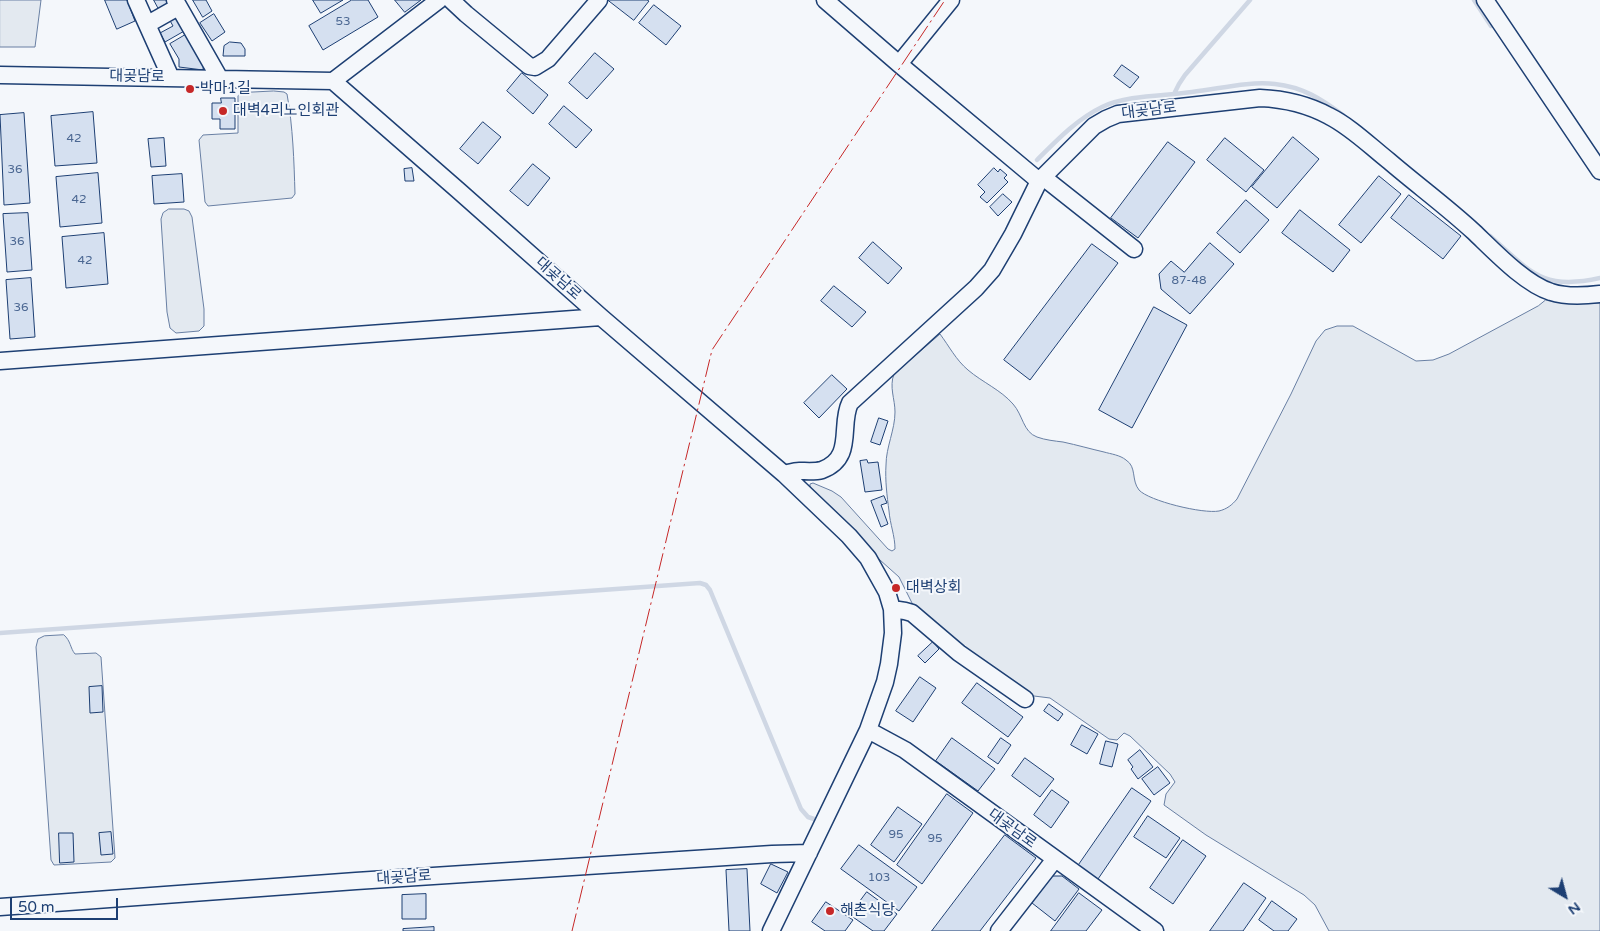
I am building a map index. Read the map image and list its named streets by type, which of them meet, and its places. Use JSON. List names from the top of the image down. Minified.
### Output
{"streets":{"street":["대곶남로"]},"places":["박마1길","대벽4리노인회관","대벽상회","해촌식당"],"house_numbers":["53","42","36","42","36","42","87-48","36","95","95","103"],"scale_bar":"50 m","north":"bottom right"}
